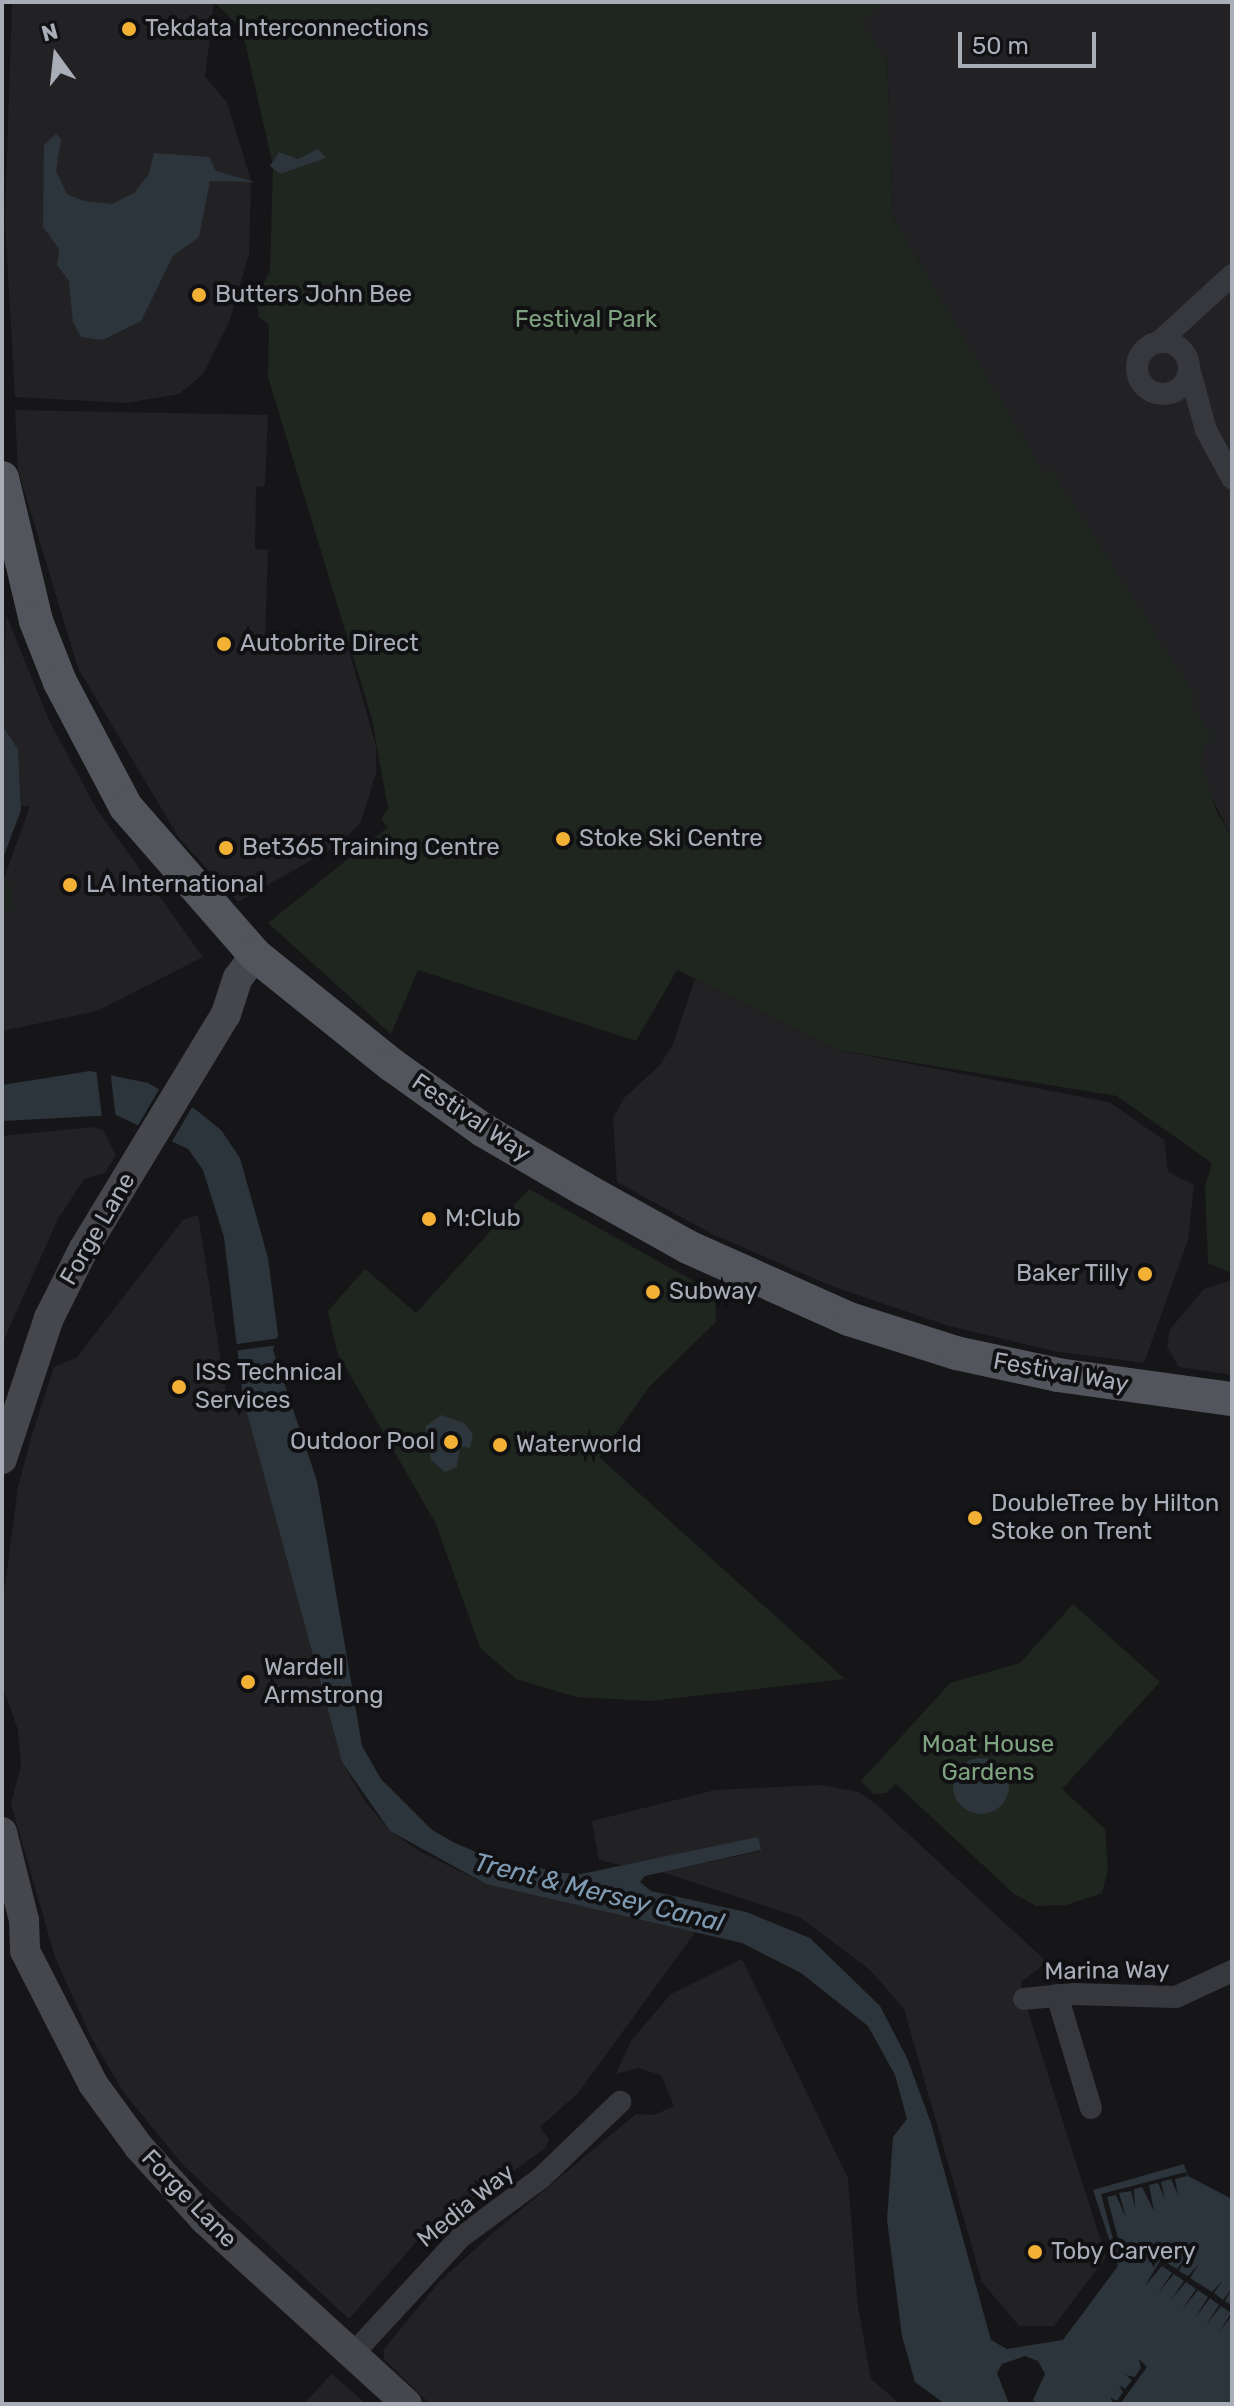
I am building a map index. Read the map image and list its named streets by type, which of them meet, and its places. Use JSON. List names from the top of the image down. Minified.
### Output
{"streets":{"main road":["Festival Way"],"street":["Forge Lane","Marina Way","Media Way"]},"crossings":[["Festival Way","Forge Lane"],["Forge Lane","Media Way"]],"water":["Trent & Mersey Canal"],"parks":["Festival Park","Moat House Gardens"],"places":["Tekdata Interconnections","Butters John Bee","Autobrite Direct","Stoke Ski Centre","Bet365 Training Centre","LA International","M:Club","Baker Tilly","Subway","ISS Technical Services","Outdoor Pool","Waterworld","DoubleTree by Hilton Stoke on Trent","Wardell Armstrong","Toby Carvery"],"scale_bar":"50 m","north":"top"}
